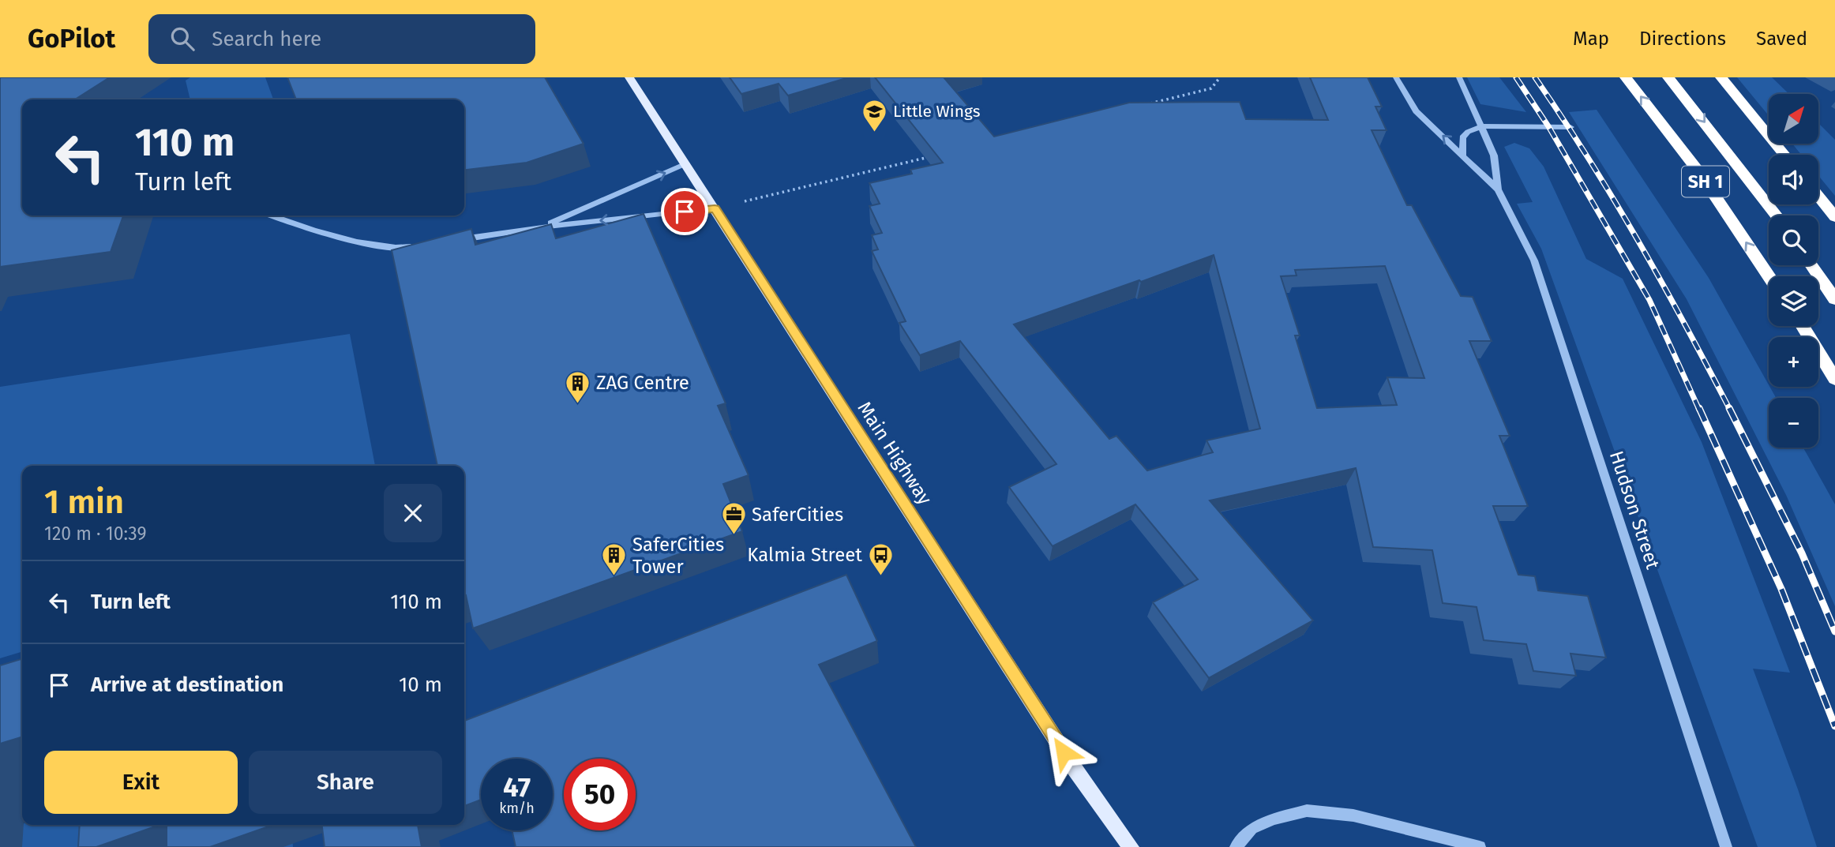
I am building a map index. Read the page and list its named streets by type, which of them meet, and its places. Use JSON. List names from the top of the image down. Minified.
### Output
{"streets":{"highway":["SH 1"],"main road":["Main Highway"],"street":["Hudson Street"]},"places":{"school or university":["Little Wings"],"building":["ZAG Centre","SaferCities Tower"],"office":["SaferCities"],"bus stop":["Kalmia Street"]},"north":"top right","page":{"header":"GoPilot","search":"Search here","nav":["Map","Directions","Saved"],"map_buttons":["+","−"],"turn":["110 m","Turn left"],"heading":["1 min","120 m · 10:39"],"list":[{"name":"Turn left","value":"110 m"},{"name":"Arrive at destination","value":"10 m"}],"buttons":["Exit","Share"],"speed":"47 km/h","limit":"50"}}
